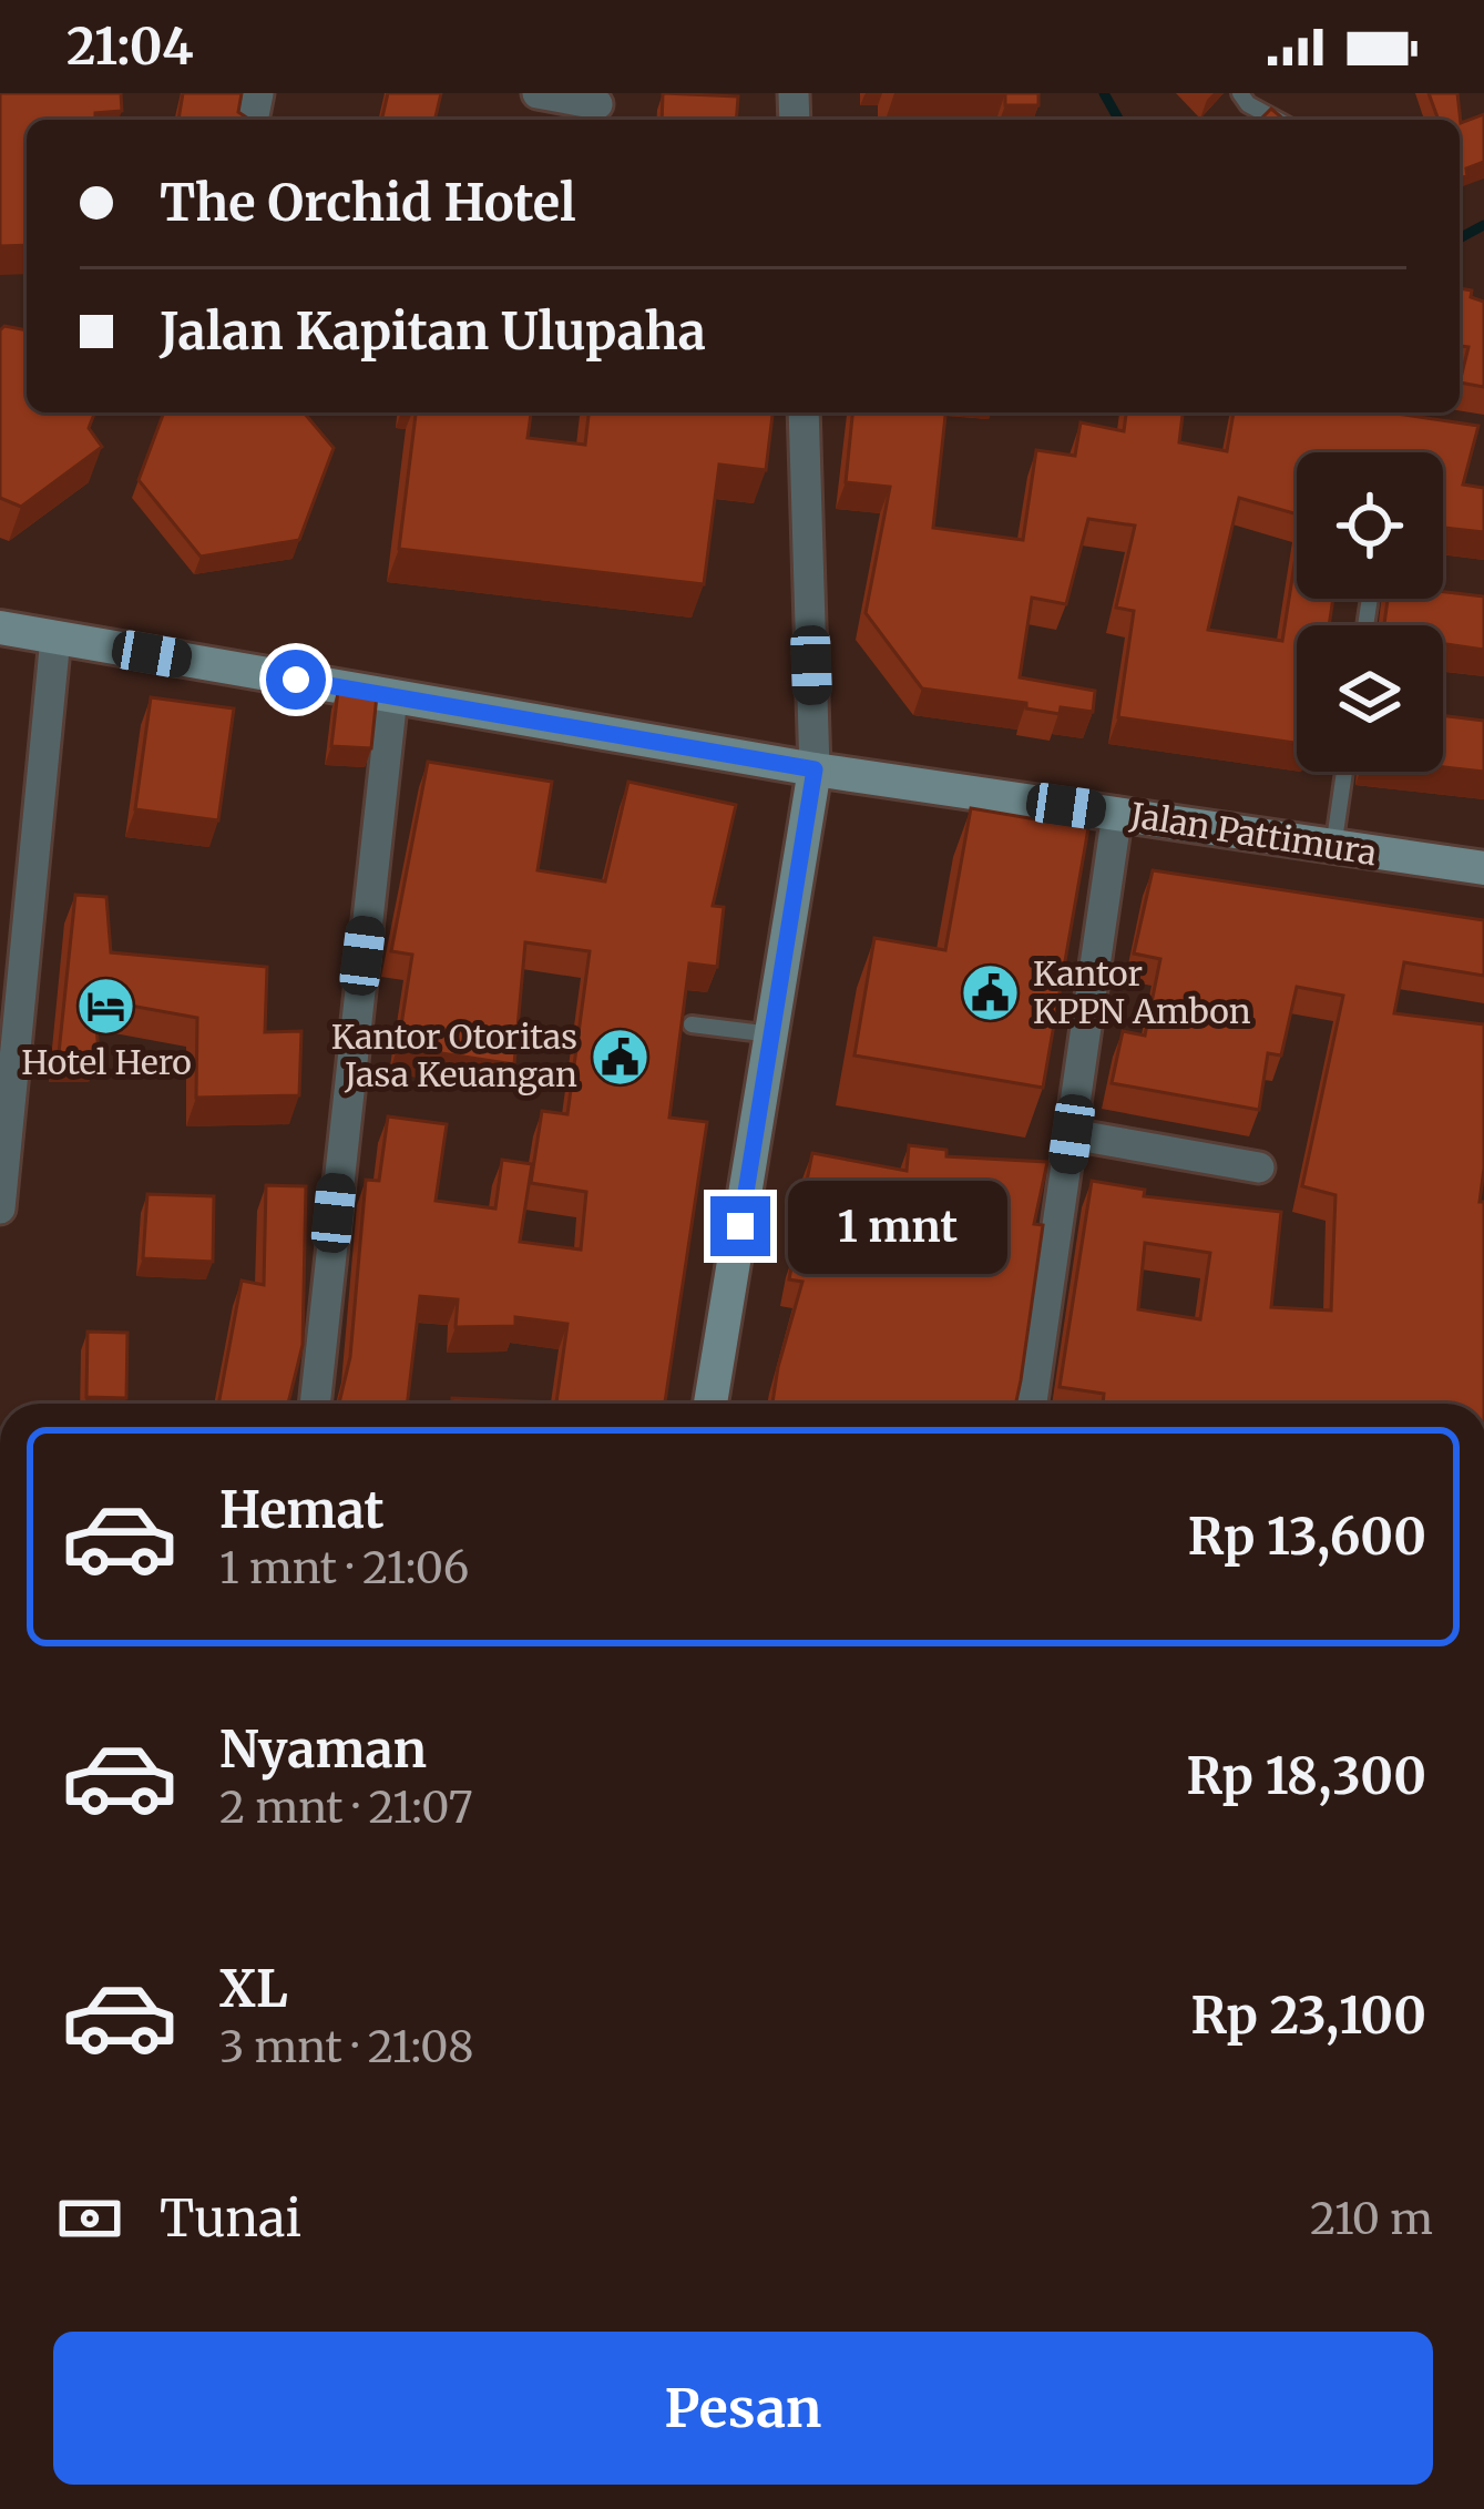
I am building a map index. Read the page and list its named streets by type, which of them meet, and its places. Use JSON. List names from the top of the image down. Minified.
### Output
{"streets":{"main road":["Jalan Pattimura"]},"places":{"public building":["Kantor KPPN Ambon","Kantor Otoritas Jasa Keuangan"],"hotel":["Hotel Hero"]},"page":{"status":"21:04","banner":["The Orchid Hotel","Jalan Kapitan Ulupaha"],"bubble":"1 mnt","list":[{"name":"Hemat","note":"1 mnt · 21:06","value":"Rp 13,600"},{"name":"Nyaman","note":"2 mnt · 21:07","value":"Rp 18,300"},{"name":"XL","note":"3 mnt · 21:08","value":"Rp 23,100"}],"pay":["Tunai","210 m"],"buttons":"Pesan"}}
